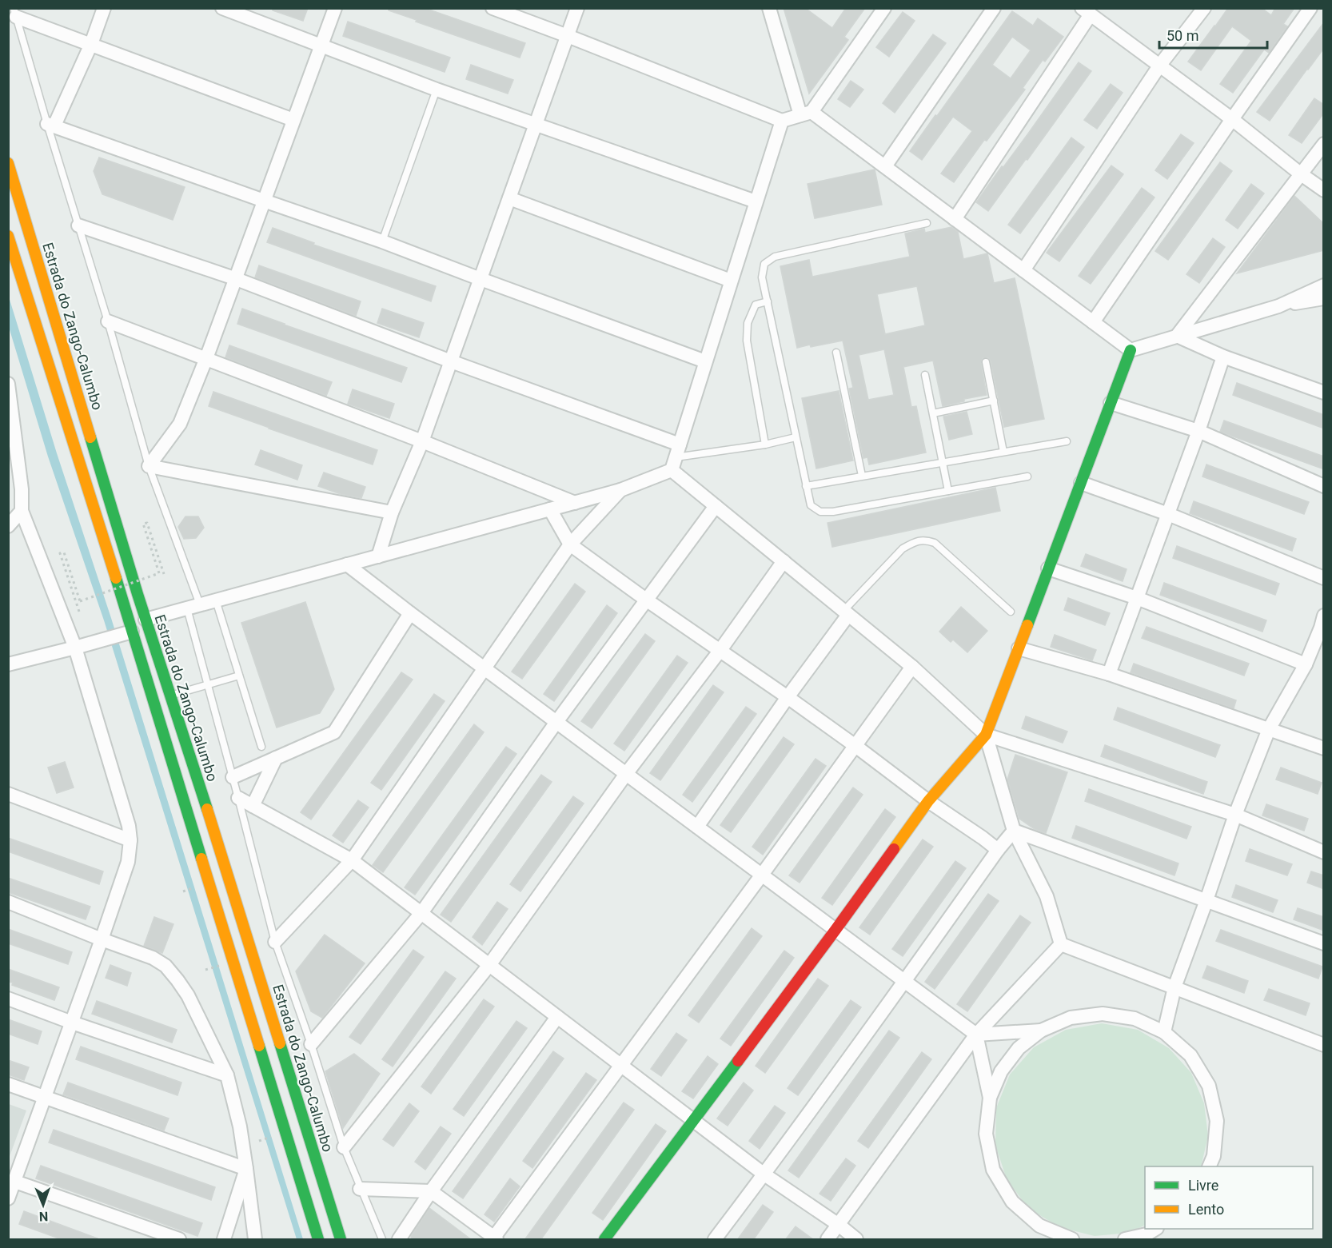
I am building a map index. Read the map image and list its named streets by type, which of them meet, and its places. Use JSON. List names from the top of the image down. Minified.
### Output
{"streets":{"main road":["Estrada do Zango-Calumbo"]},"legend":["Livre","Lento"],"scale_bar":"50 m","north":"bottom"}
